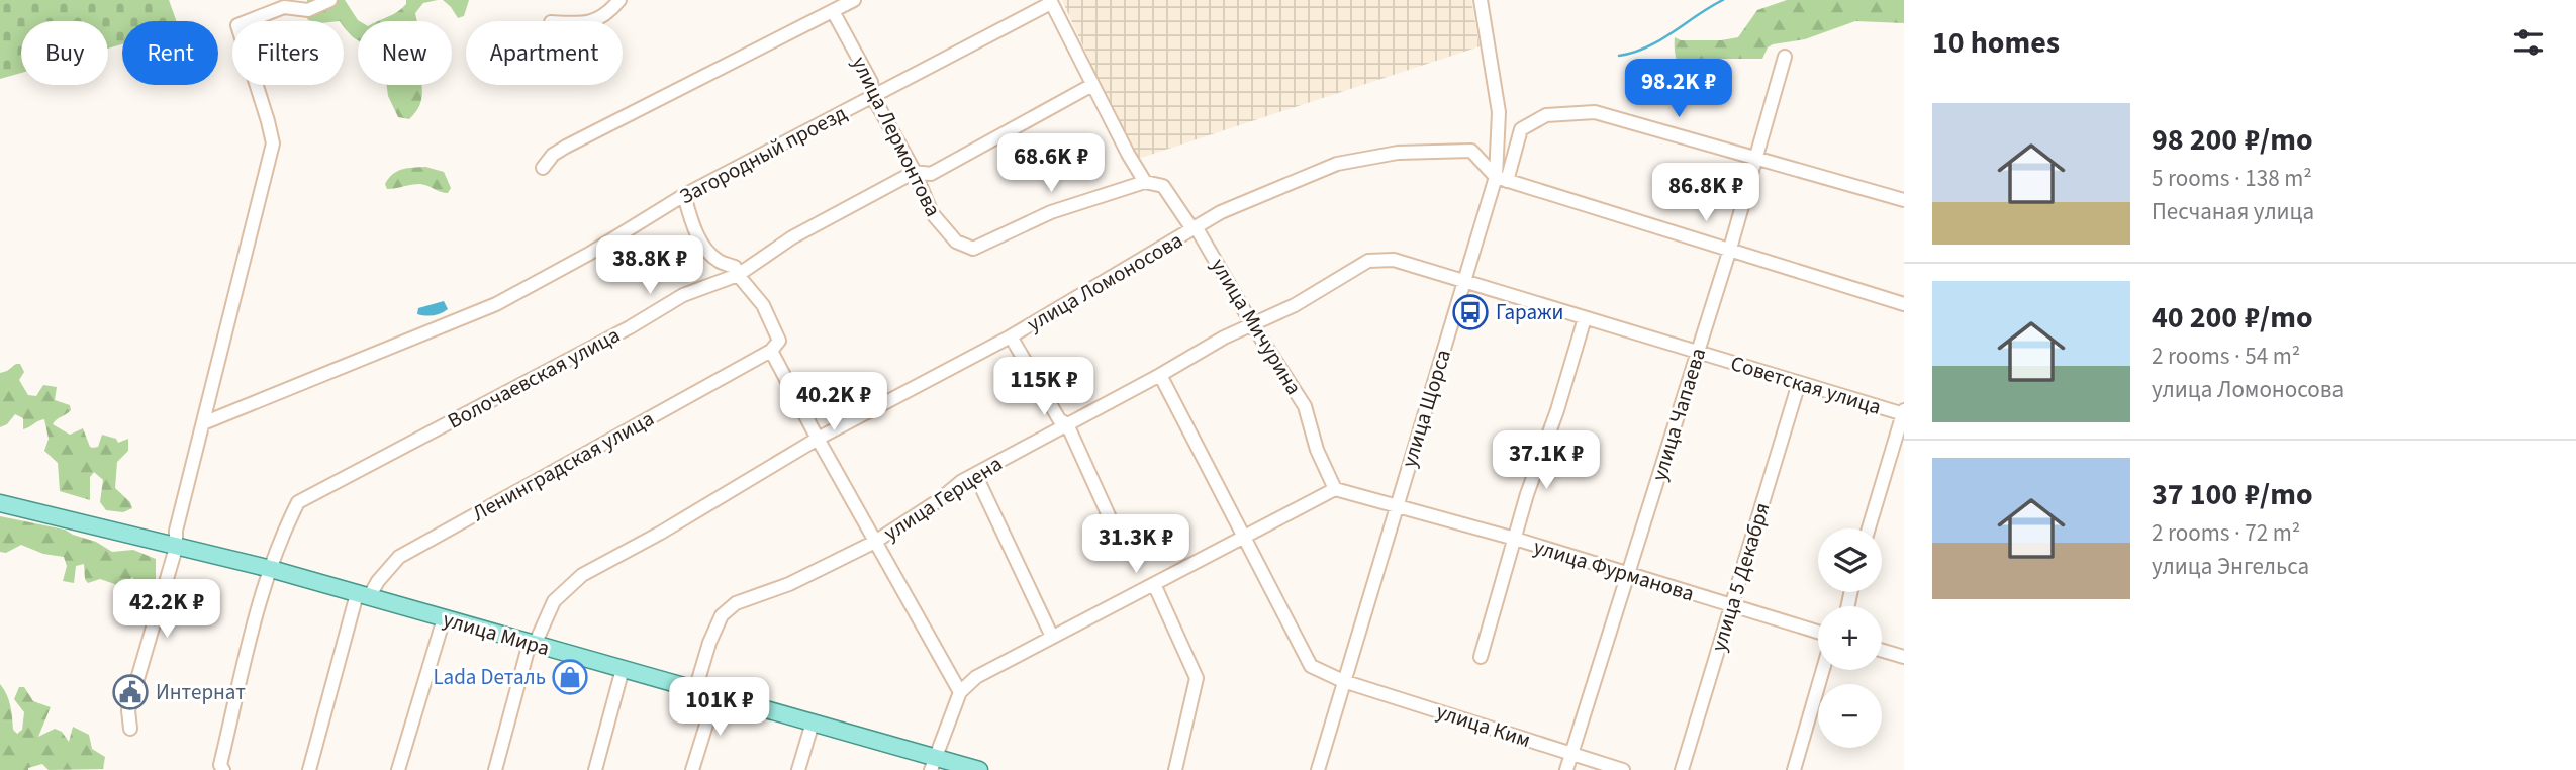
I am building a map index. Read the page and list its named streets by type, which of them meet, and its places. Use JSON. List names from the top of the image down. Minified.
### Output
{"streets":{"main road":["улица Мира"],"street":["улица Лермонтова","Загородный проезд","улица Ломоносова","улица Мичурина","Волочаевская улица","Советская улица","улица Щорса","улица Чапаева","Ленинградская улица","улица Герцена","улица Фурманова","улица 5 Декабря","улица Ким"]},"crossings":[["улица Лермонтова","Загородный проезд"],["улица Лермонтова","улица Мичурина"],["улица Лермонтова","Волочаевская улица"],["Загородный проезд","улица Мичурина"],["улица Ломоносова","улица Мичурина"],["улица Ломоносова","улица Щорса"],["улица Ломоносова","улица Мира"],["улица Мичурина","Волочаевская улица"],["улица Мичурина","улица Герцена"],["улица Мичурина","улица Фурманова"],["Волочаевская улица","улица Мира"],["Советская улица","улица Щорса"],["Советская улица","улица Чапаева"],["Советская улица","улица Герцена"],["Советская улица","улица 5 Декабря"],["улица Щорса","улица Герцена"],["улица Щорса","улица Фурманова"],["улица Щорса","улица Ким"],["улица Чапаева","улица Фурманова"],["улица Чапаева","улица Ким"],["Ленинградская улица","улица Мира"],["улица Герцена","улица Мира"],["улица Герцена","улица Ким"],["улица Фурманова","улица 5 Декабря"]],"places":{"bus stop":["Гаражи"],"shop":["Lada Dеталь"],"public building":["Интернат"]},"page":{"heading":"10 homes","chip":["Buy","Rent","Filters","New","Apartment"],"price":["98.2K ₽","68.6K ₽","86.8K ₽","38.8K ₽","115K ₽","40.2K ₽","37.1K ₽","31.3K ₽","42.2K ₽","101K ₽"],"list":[{"name":"98 200 ₽/mo","note":"5 rooms · 138 m² · Песчаная улица"},{"name":"40 200 ₽/mo","note":"2 rooms · 54 m² · улица Ломоносова"},{"name":"37 100 ₽/mo","note":"2 rooms · 72 m² · улица Энгельса"}],"map_buttons":["+","−"]}}
